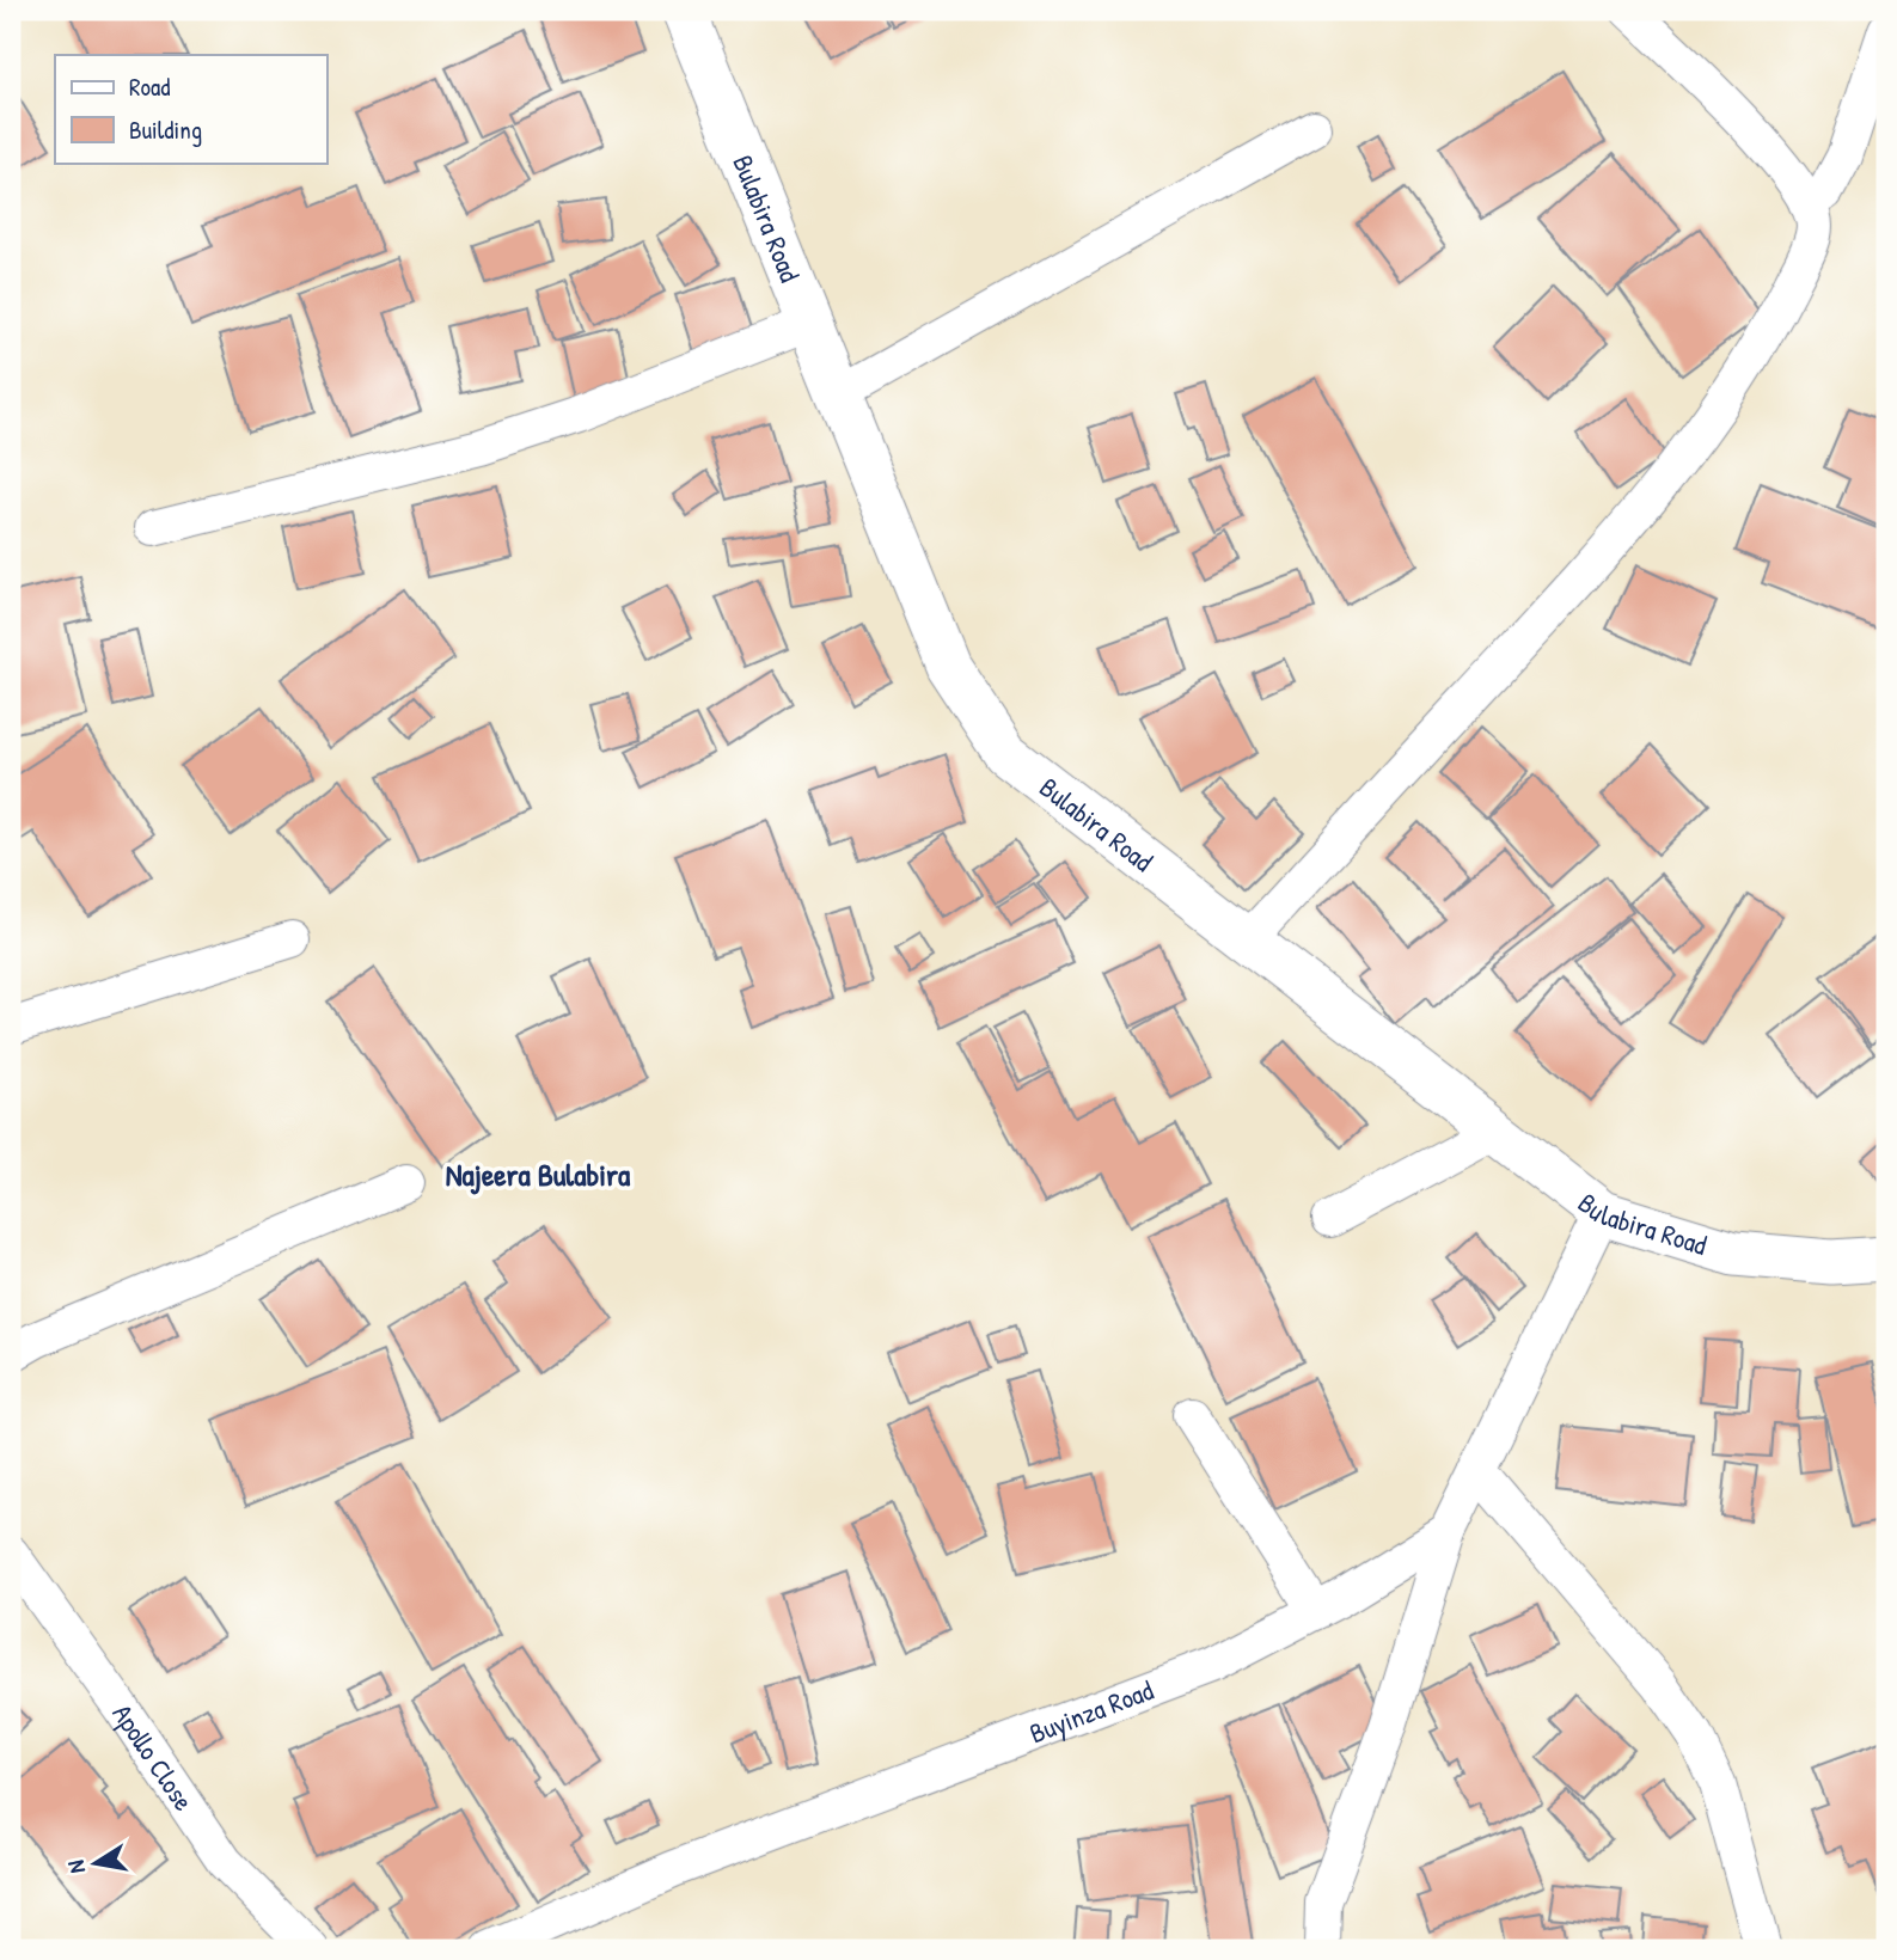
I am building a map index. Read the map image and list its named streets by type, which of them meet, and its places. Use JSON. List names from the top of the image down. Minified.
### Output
{"streets":{"street":["Bulabira Road","Buyinza Road","Apollo Close"]},"districts":["Najeera Bulabira"],"legend":["Road","Building"],"north":"left"}
